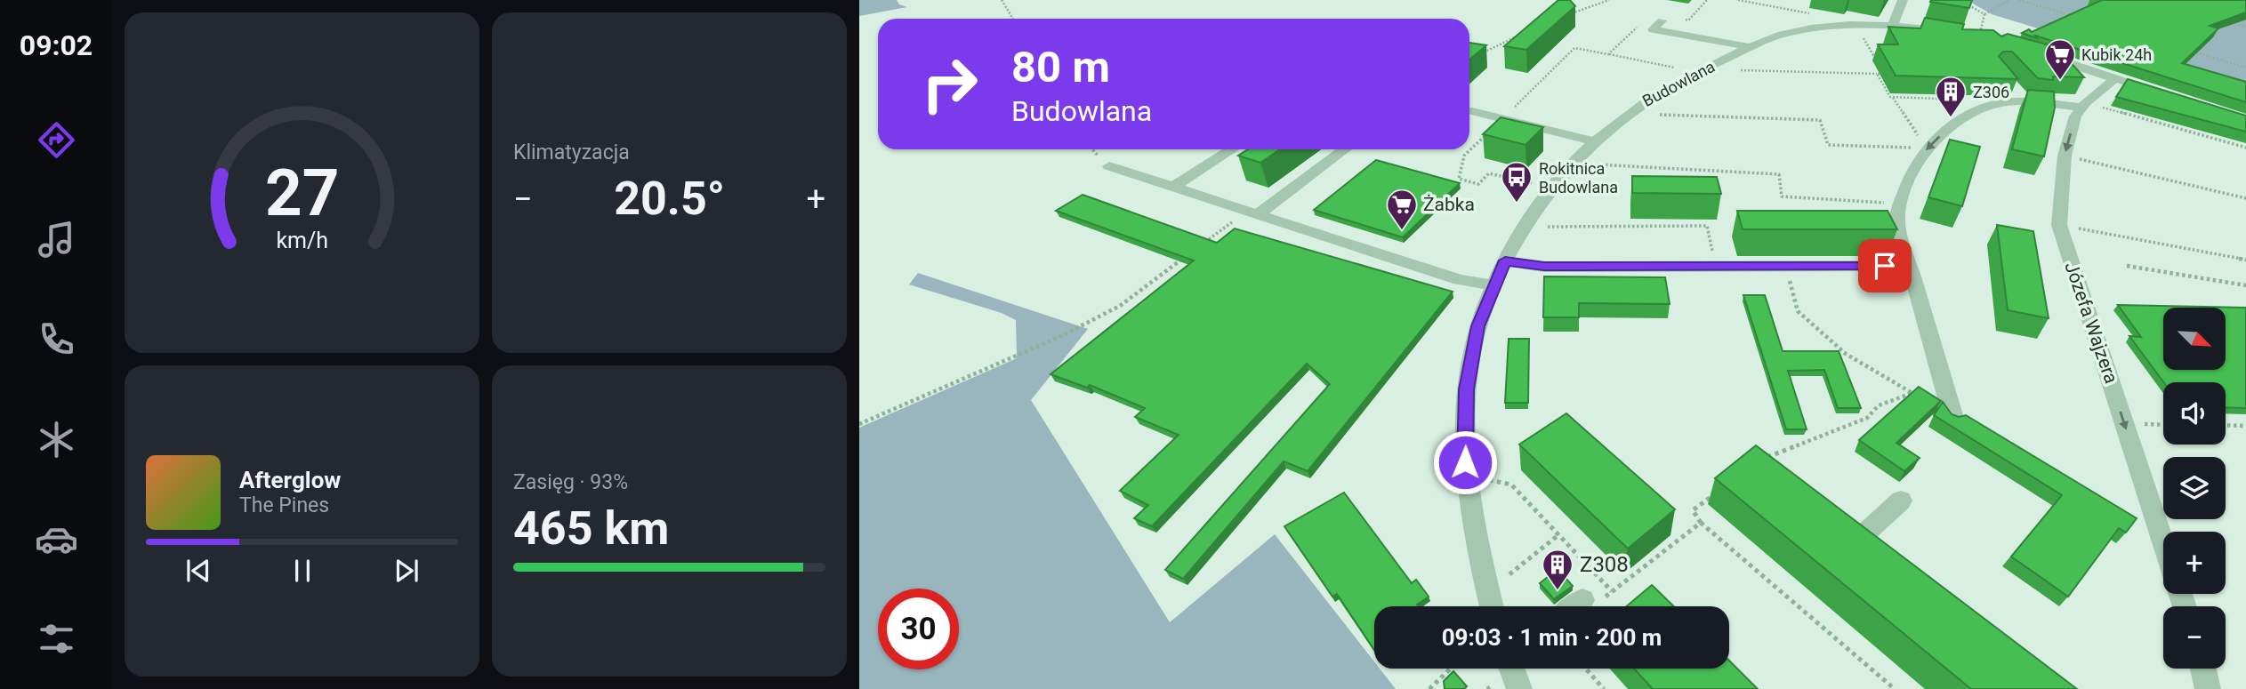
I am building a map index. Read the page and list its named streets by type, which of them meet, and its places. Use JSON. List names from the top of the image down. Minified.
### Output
{"streets":{"street":["Budowlana","Józefa Wajzera"]},"places":{"supermarket":["Kubik 24h","Żabka"],"building":["Z306","Z308"],"bus stop":["Rokitnica Budowlana"]},"north":"bottom right","page":{"tabs":"09:02","tile":["Klimatyzacja",["Zasięg · 93%","465 km"]],"turn":["80 m","Budowlana"],"heat":["−","20.5°","+"],"map_buttons":["+","−"],"song":["Afterglow","The Pines"],"limit":"30","trip":"09:03 · 1 min · 200 m","gauge":["27","km/h"]}}
